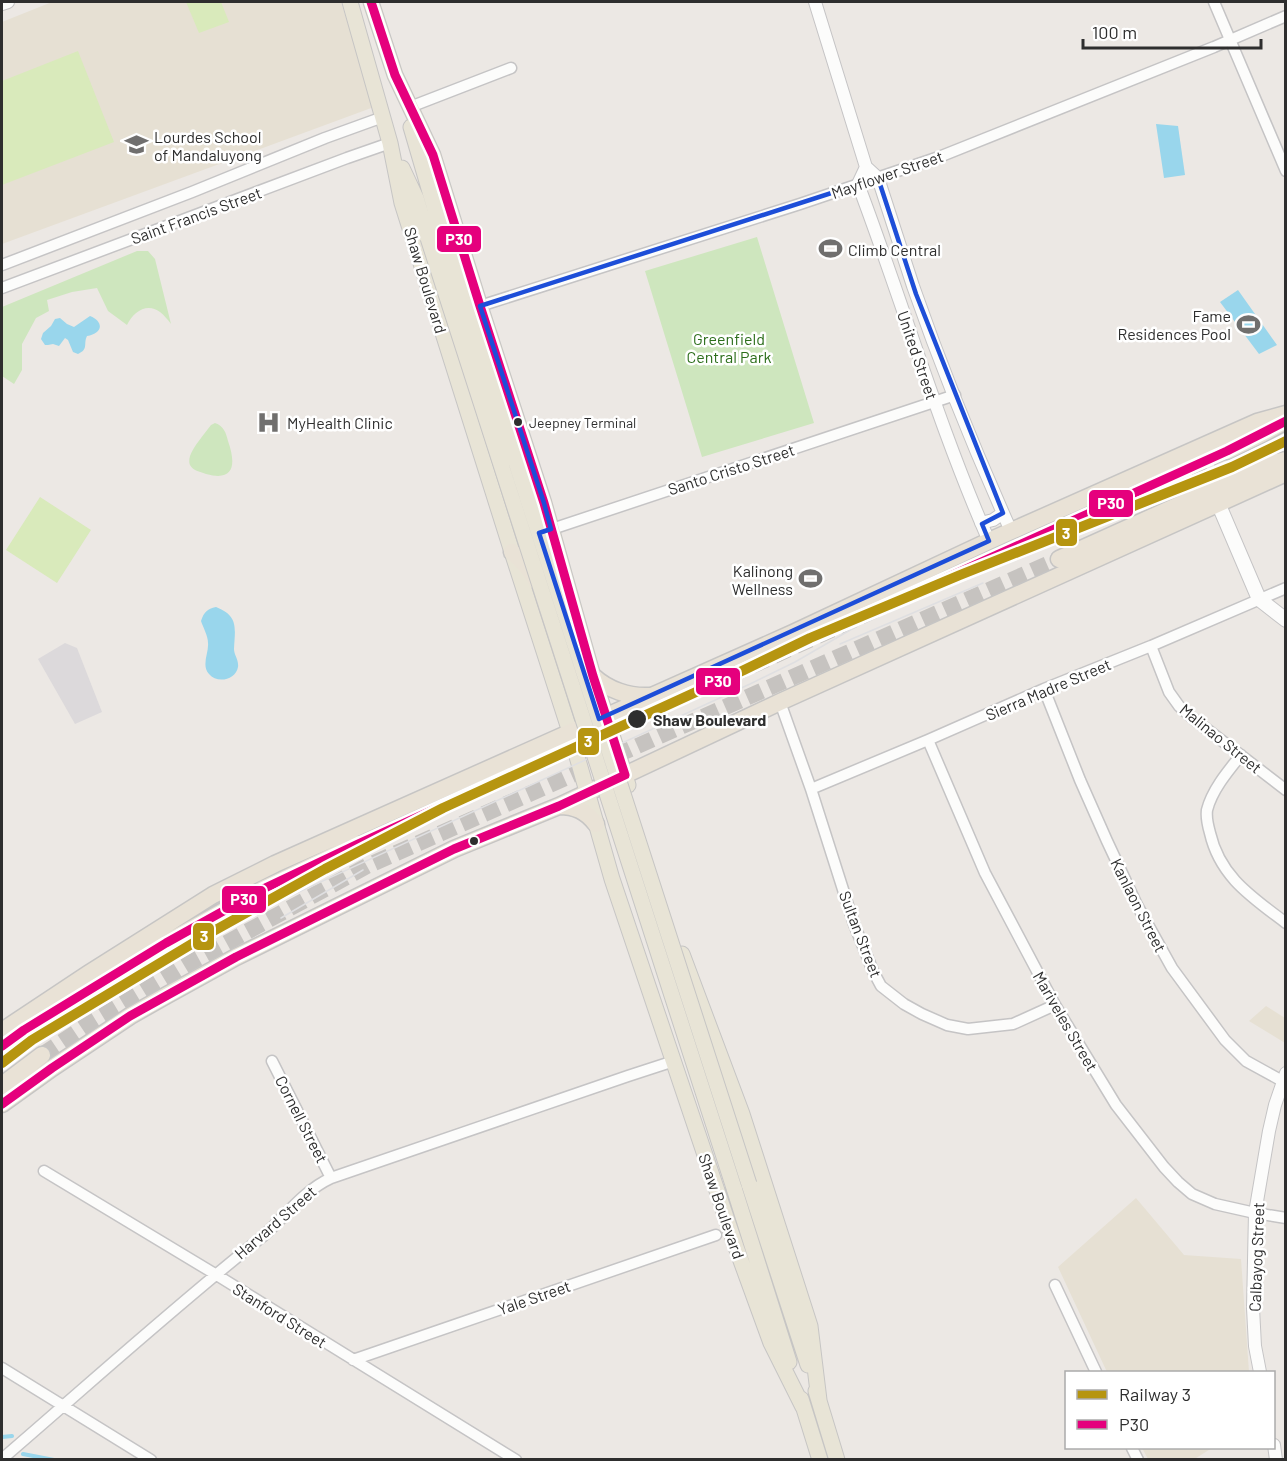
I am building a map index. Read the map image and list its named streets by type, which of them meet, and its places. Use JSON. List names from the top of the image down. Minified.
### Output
{"streets":{"main road":["Shaw Boulevard"],"street":["Mayflower Street","Saint Francis Street","United Street","Santo Cristo Street","Sierra Madre Street","Malinao Street","Kanlaon Street","Sultan Street","Mariveles Street","Cornell Street","Harvard Street","Calbayog Street","Yale Street","Stanford Street"]},"crossings":[["Mayflower Street","Shaw Boulevard"],["Mayflower Street","United Street"],["Saint Francis Street","Shaw Boulevard"],["Shaw Boulevard","Santo Cristo Street"],["Shaw Boulevard","Harvard Street"],["United Street","Santo Cristo Street"],["Sierra Madre Street","Malinao Street"],["Sierra Madre Street","Kanlaon Street"],["Sierra Madre Street","Sultan Street"],["Sierra Madre Street","Mariveles Street"],["Kanlaon Street","Calbayog Street"],["Sultan Street","Mariveles Street"],["Mariveles Street","Calbayog Street"],["Cornell Street","Harvard Street"],["Harvard Street","Stanford Street"],["Yale Street","Stanford Street"]],"parks":["Greenfield Central Park"],"places":{"school or university":["Lourdes School of Mandaluyong"],"sports":["Climb Central","Fame Residences Pool","Kalinong Wellness"],"hospital":["MyHealth Clinic"],"other":["Jeepney Terminal","Shaw Boulevard"]},"lines":["transit line P30","rail line 3"],"legend":["Railway 3","P30"],"scale_bar":"100 m"}
